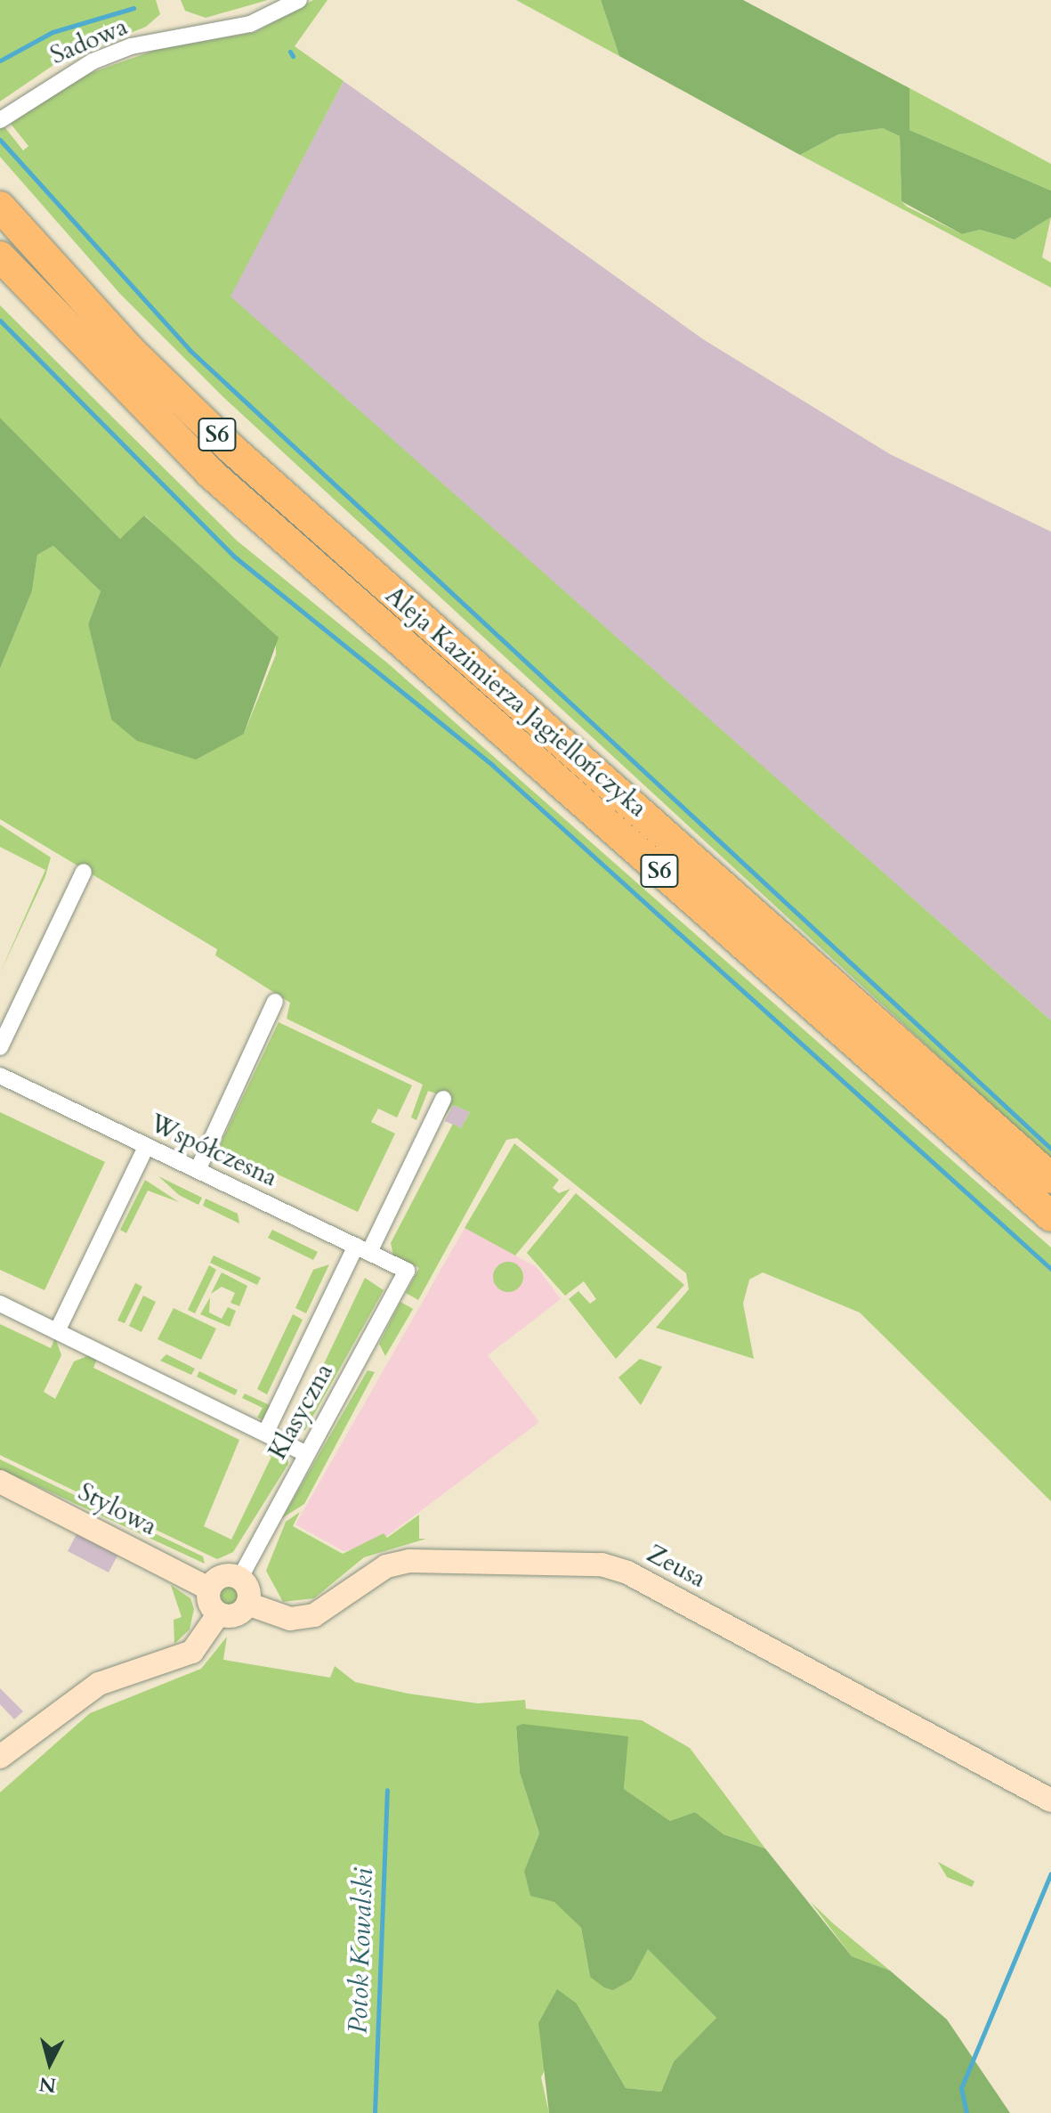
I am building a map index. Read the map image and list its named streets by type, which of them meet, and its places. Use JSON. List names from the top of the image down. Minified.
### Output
{"streets":{"highway":["S6","Aleja Kazimierza Jagiellończyka"],"street":["Sadowa","Współczesna","Klasyczna","Stylowa","Zeusa"]},"crossings":[["Współczesna","Klasyczna"],["Klasyczna","Stylowa"],["Klasyczna","Zeusa"],["Stylowa","Zeusa"]],"water":["Potok Kowalski"],"north":"bottom"}
